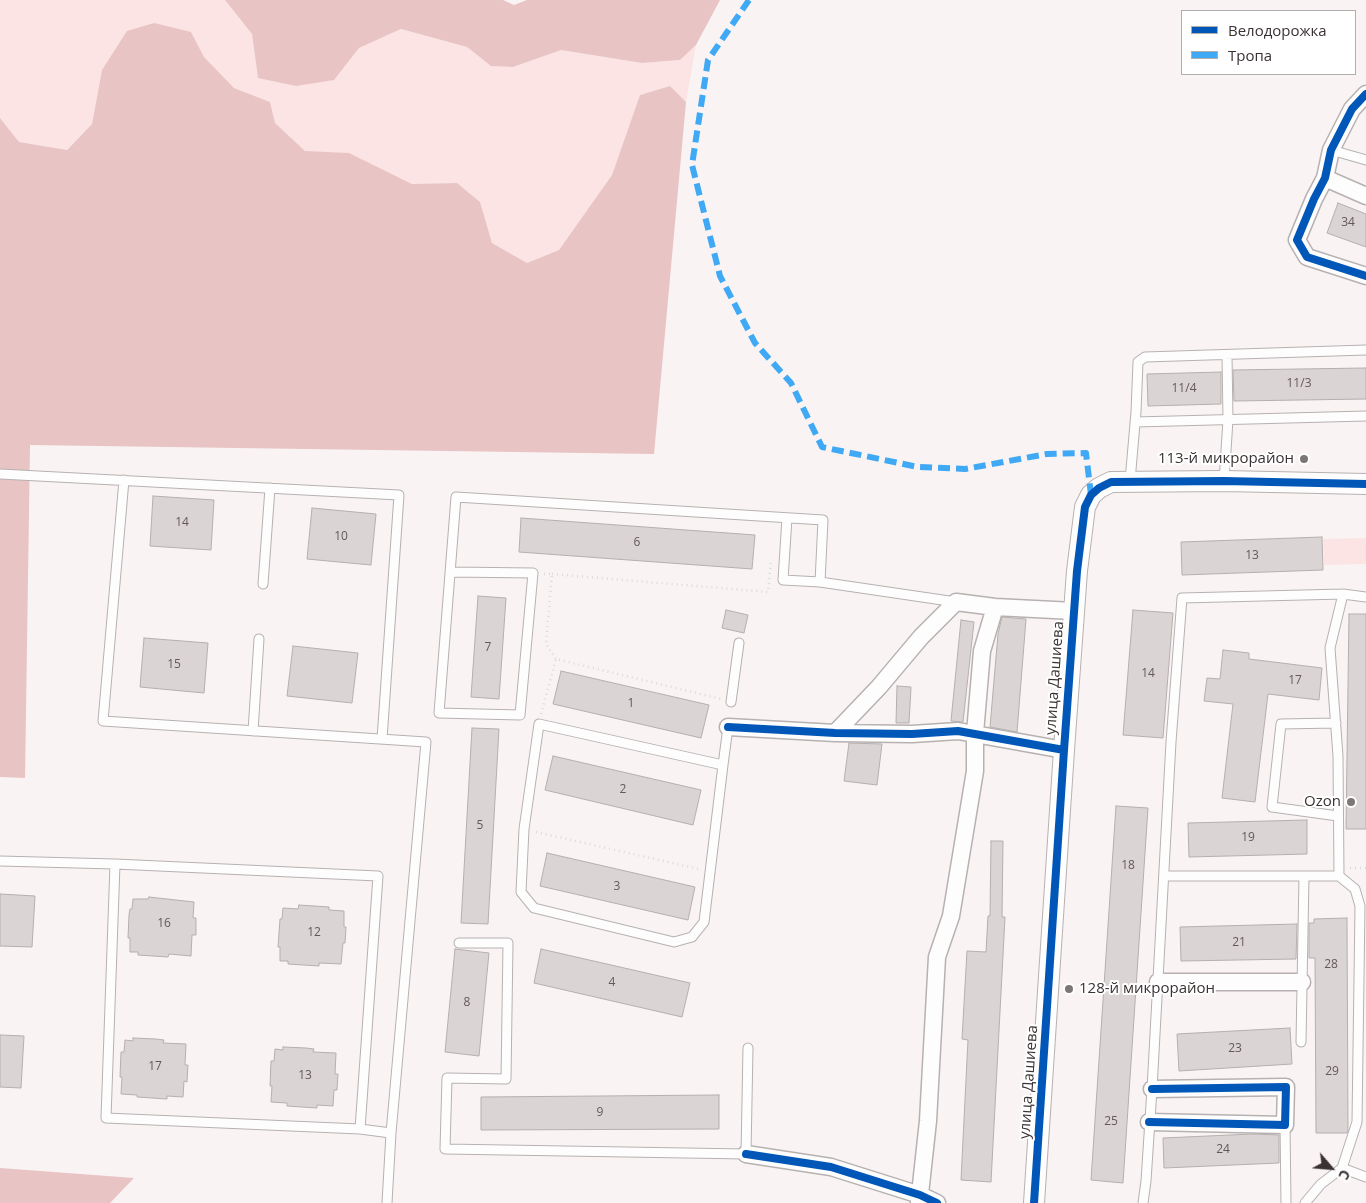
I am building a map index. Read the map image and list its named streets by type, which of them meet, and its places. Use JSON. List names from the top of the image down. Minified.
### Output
{"streets":{"street":["улица Дашиева"]},"places":["113-й микрорайон","Ozon","128-й микрорайон"],"house_numbers":["34","11/3","11/4","14","10","6","13","7","15","14","17","1","2","5","19","18","3","16","12","21","28","4","8","23","17","29","13","9","25","24"],"legend":["Велодорожка","Тропа"],"north":"bottom right"}
